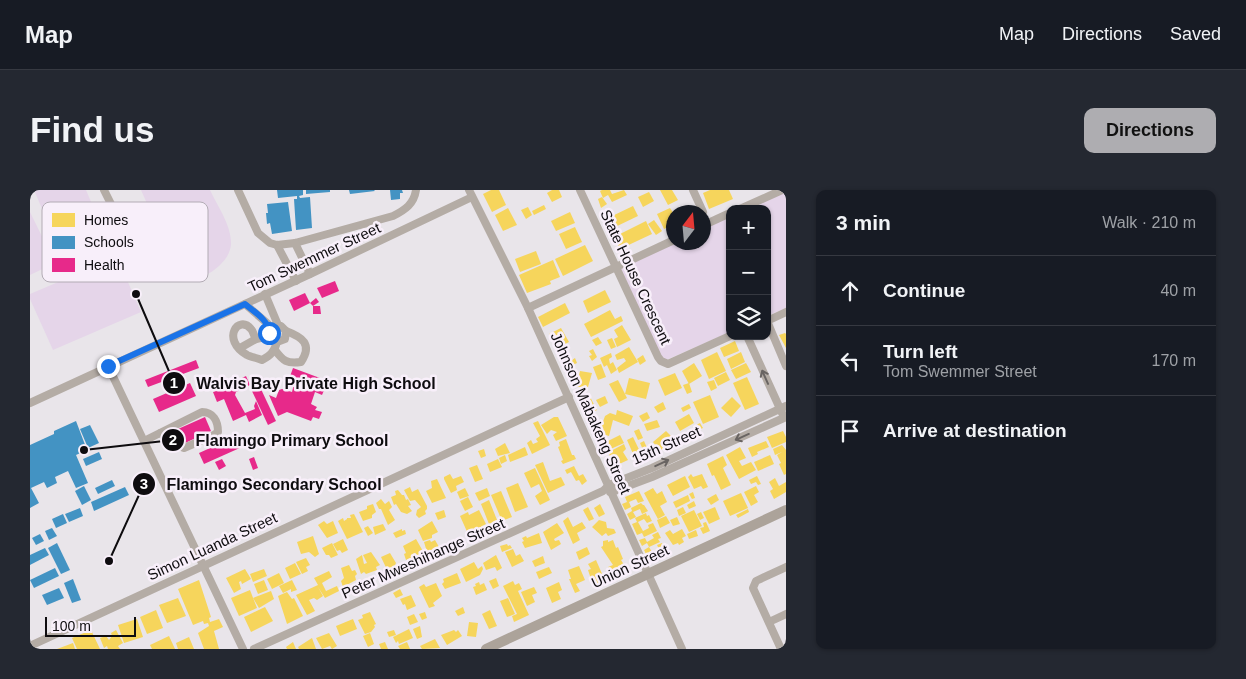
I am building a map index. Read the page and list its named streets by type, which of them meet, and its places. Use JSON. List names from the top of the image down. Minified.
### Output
{"streets":{"main road":["Union Street"],"street":["Tom Swemmer Street","State House Crescent","Johnson Mabakeng Street","15th Street","Simon Luanda Street","Peter Mweshihange Street"]},"crossings":[["Tom Swemmer Street","Johnson Mabakeng Street"],["Johnson Mabakeng Street","15th Street"],["Johnson Mabakeng Street","Simon Luanda Street"],["Johnson Mabakeng Street","Union Street"],["15th Street","Peter Mweshihange Street"]],"places":["Walvis Bay Private High School","Flamingo Primary School","Flamingo Secondary School"],"legend":["Homes","Schools","Health"],"scale_bar":"100 m","north":"top","page":{"header":"Map","nav":["Map","Directions","Saved"],"buttons":"Directions","title":"Find us","heading":["3 min","Walk · 210 m"],"map_buttons":["+","−"],"list":[["Continue","40 m"],["Turn left","Tom Swemmer Street","170 m"],"Arrive at destination"],"scale":"100 m"}}
